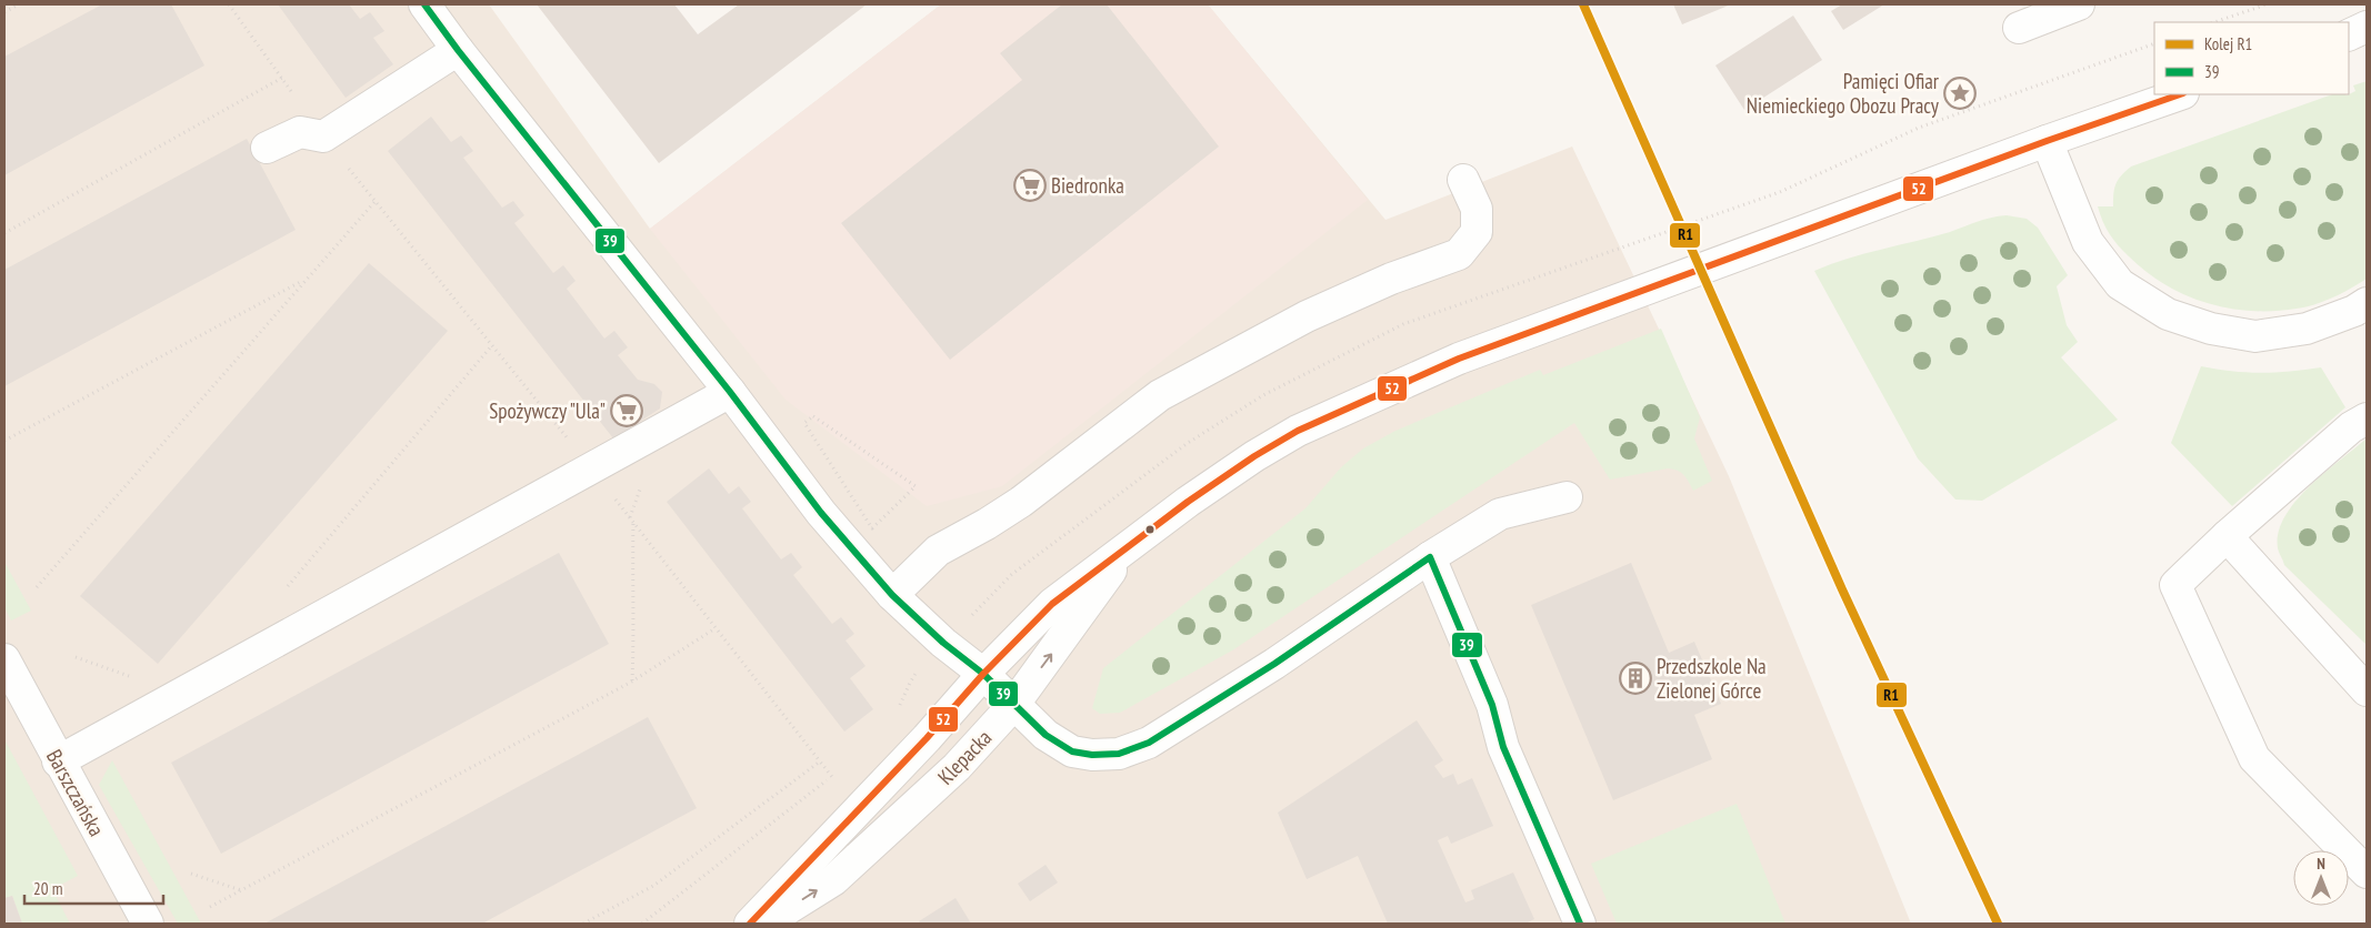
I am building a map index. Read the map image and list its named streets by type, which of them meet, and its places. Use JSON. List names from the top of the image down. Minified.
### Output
{"streets":{"street":["Klepacka","Barszczańska"]},"places":{"place":["Pamięci Ofiar Niemieckiego Obozu Pracy"],"supermarket":["Biedronka","Spożywczy \"Ula\""],"building":["Przedszkole Na Zielonej Górce"]},"lines":["rail line R1","transit line 39","transit line 52"],"legend":["Kolej R1","39"],"scale_bar":"20 m","north":"top"}
